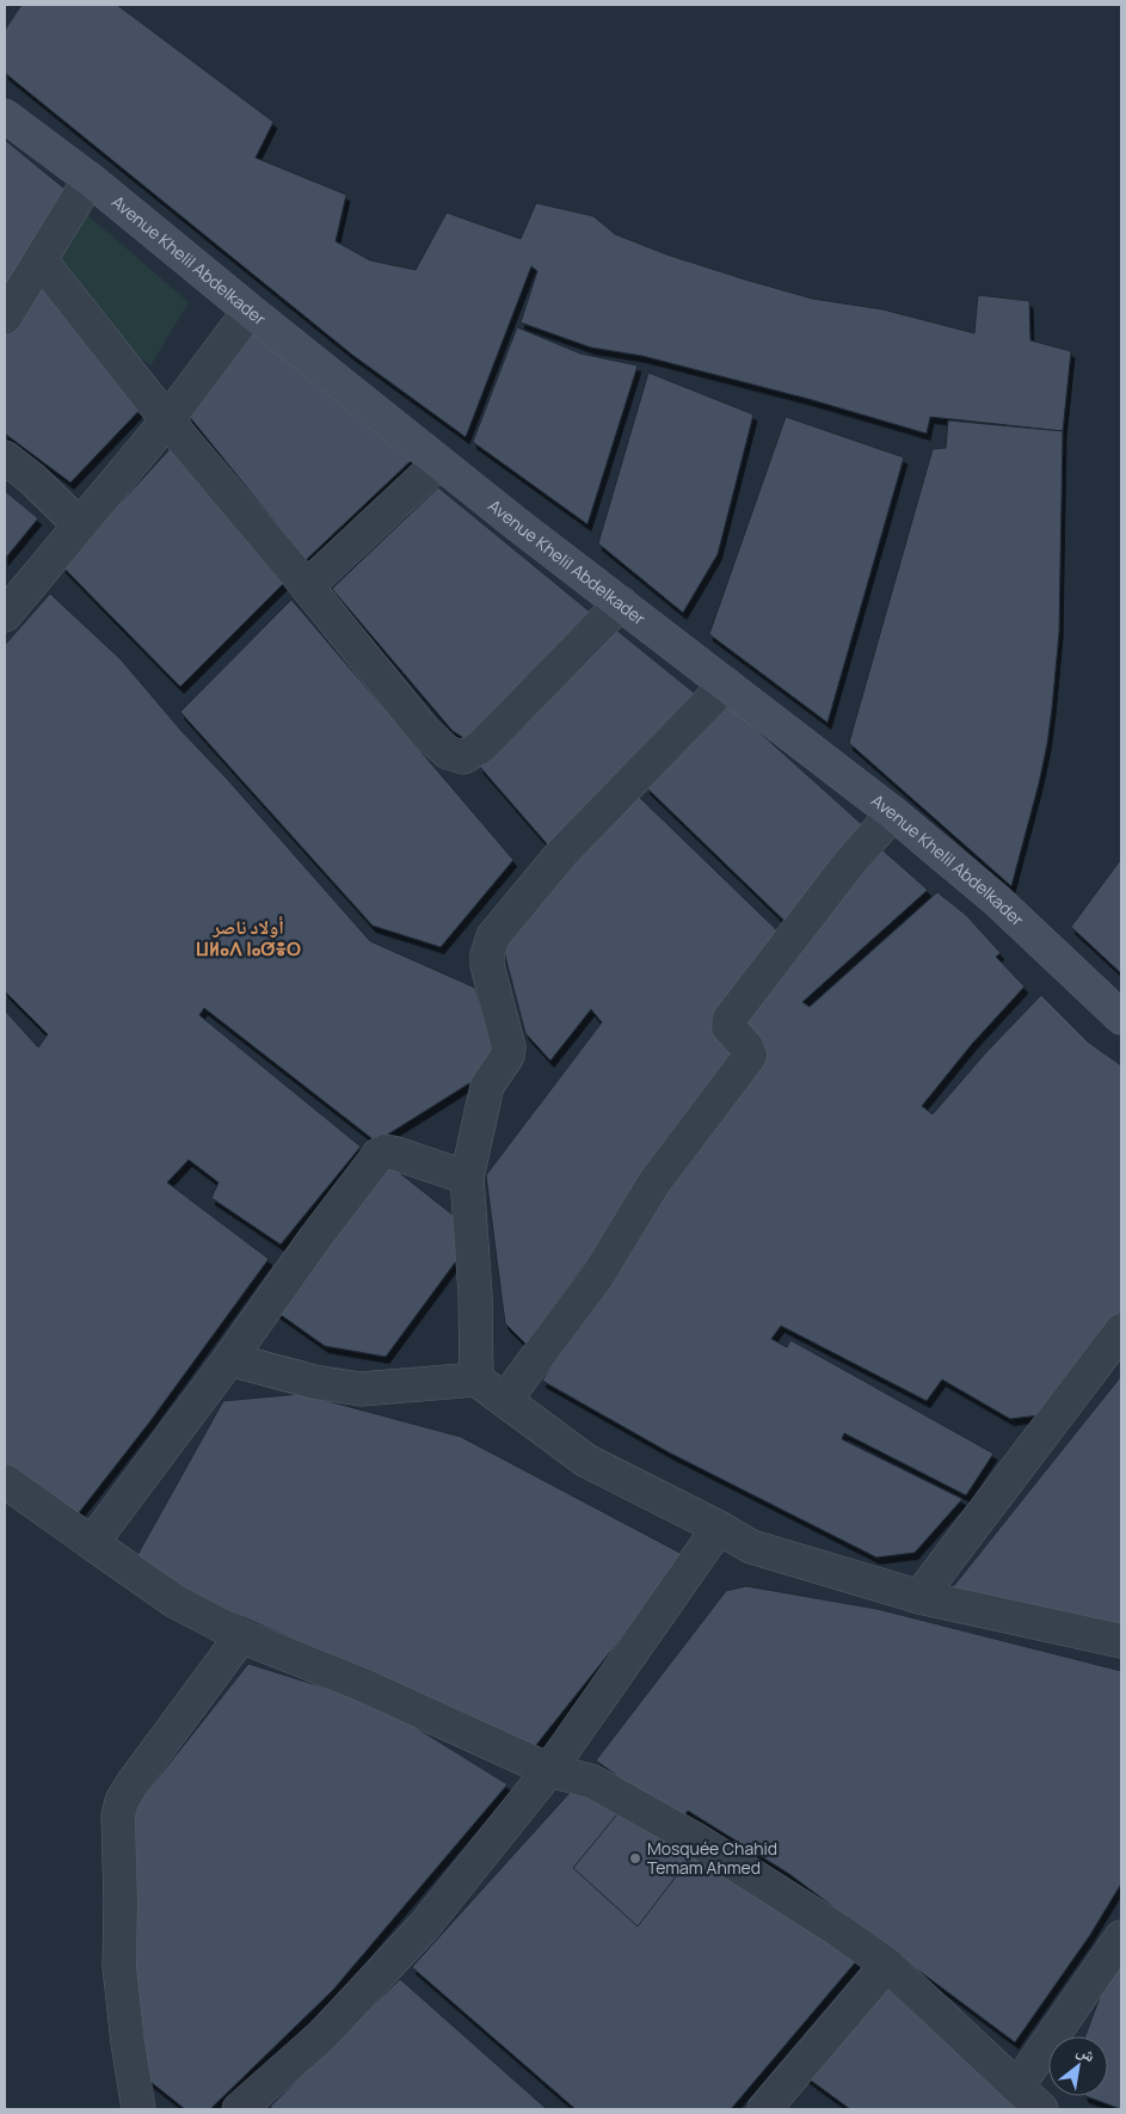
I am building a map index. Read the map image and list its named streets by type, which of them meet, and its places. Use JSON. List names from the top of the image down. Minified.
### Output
{"streets":{"street":["Avenue Khelil Abdelkader"]},"districts":["أولاد ناصر ⵡⵍⴰⴷ ⵏⴰⵚⴻⵔ"],"places":["Mosquée Chahid Temam Ahmed"],"north":"top right"}
